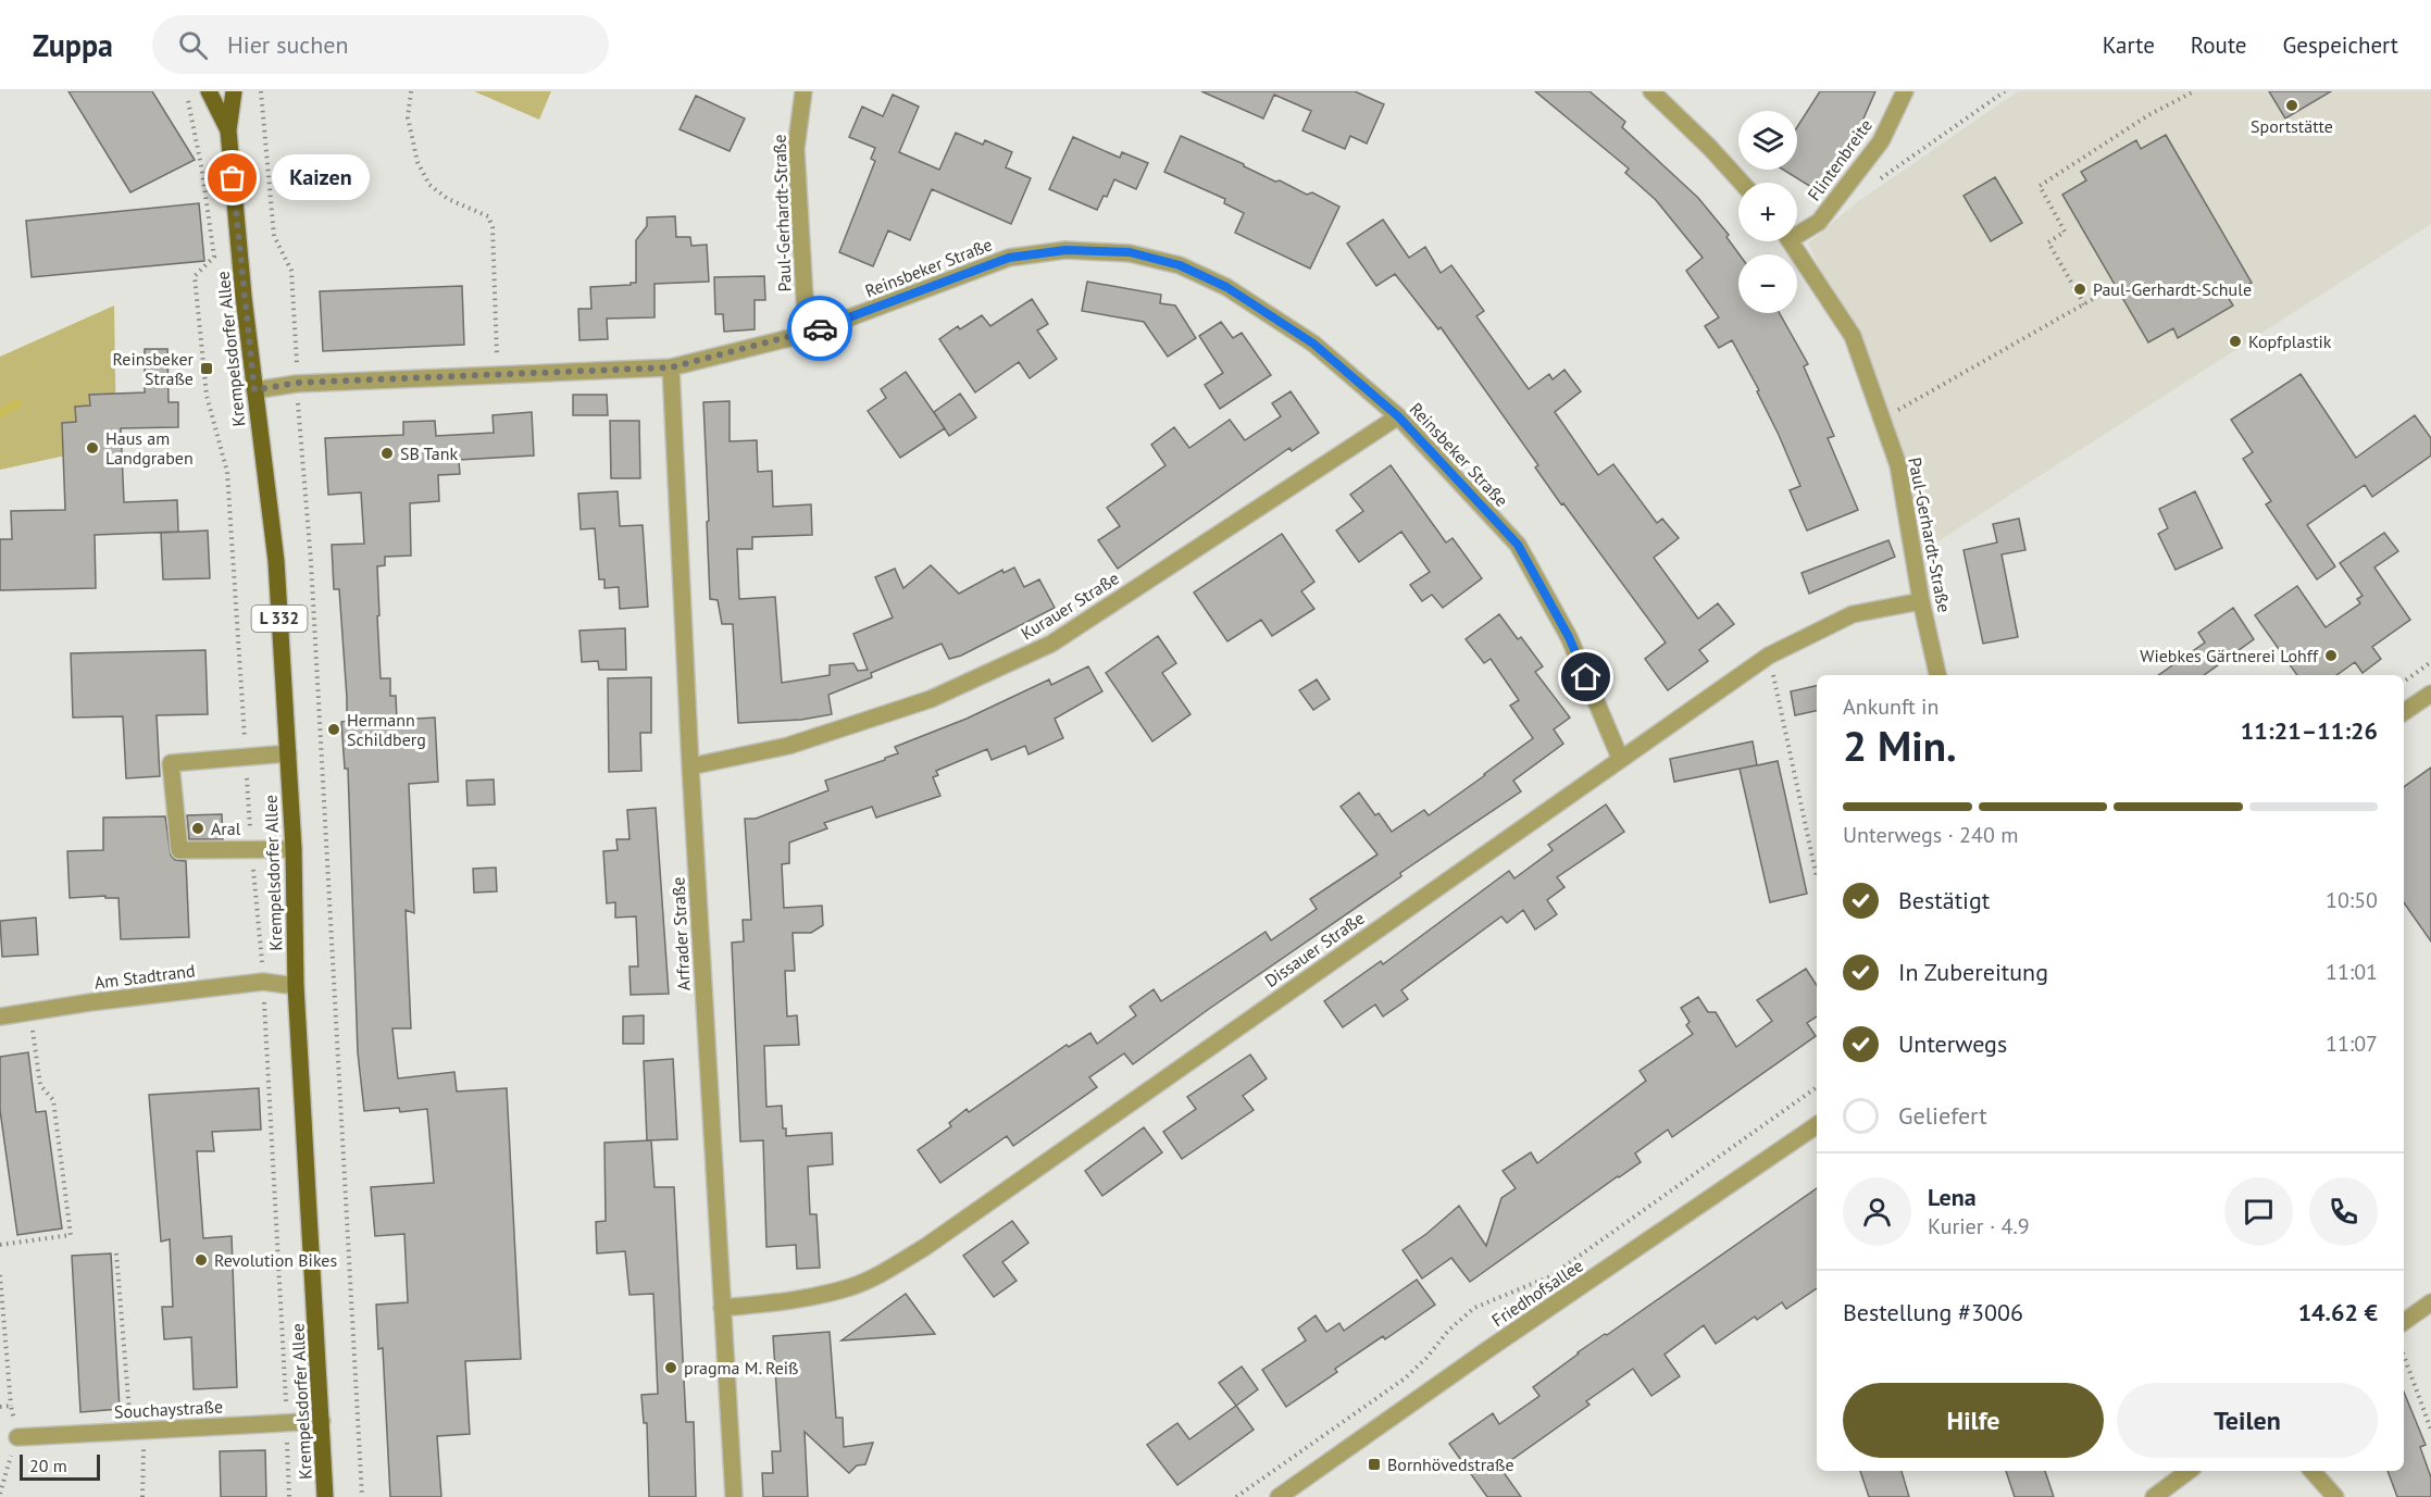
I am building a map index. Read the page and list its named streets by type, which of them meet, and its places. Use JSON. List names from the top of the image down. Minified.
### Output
{"streets":{"main road":["Krempelsdorfer Allee","L 332"],"street":["Flintenbreite","Paul-Gerhardt-Straße","Reinsbeker Straße","Kurauer Straße","Arfrader Straße","Dissauer Straße","Am Stadtrand","Friedhofsallee","Souchaystraße"]},"crossings":[["Paul-Gerhardt-Straße","Reinsbeker Straße"],["Paul-Gerhardt-Straße","Dissauer Straße"],["Reinsbeker Straße","Krempelsdorfer Allee"],["Reinsbeker Straße","Kurauer Straße"],["Reinsbeker Straße","Arfrader Straße"],["Reinsbeker Straße","Dissauer Straße"],["Krempelsdorfer Allee","L 332"],["Krempelsdorfer Allee","Am Stadtrand"],["Krempelsdorfer Allee","Souchaystraße"],["Kurauer Straße","Arfrader Straße"],["Arfrader Straße","Dissauer Straße"]],"places":{"other":["Sportstätte","Kaizen","Paul-Gerhardt-Schule","Kopfplastik","Haus am Landgraben","SB Tank","Wiebkes Gärtnerei Lohff","Hermann Schildberg","Aral","Revolution Bikes","pragma M. Reiß"],"transit":["Reinsbeker Straße","Bornhövedstraße"]},"scale_bar":"20 m","page":{"header":"Zuppa","search":"Hier suchen","nav":["Karte","Route","Gespeichert"],"map_buttons":["+","−"],"bubble":"Kaizen","heading":["2 Min.","Ankunft in","11:21–11:26"],"panel":["Lena","Kurier · 4.9","Bestellung #3006","14.62 €"],"bar":"Unterwegs · 240 m","list":[["Bestätigt","10:50"],["In Zubereitung","11:01"],["Unterwegs","11:07"],"Geliefert"],"buttons":["Hilfe","Teilen"],"scale":"20 m"}}
